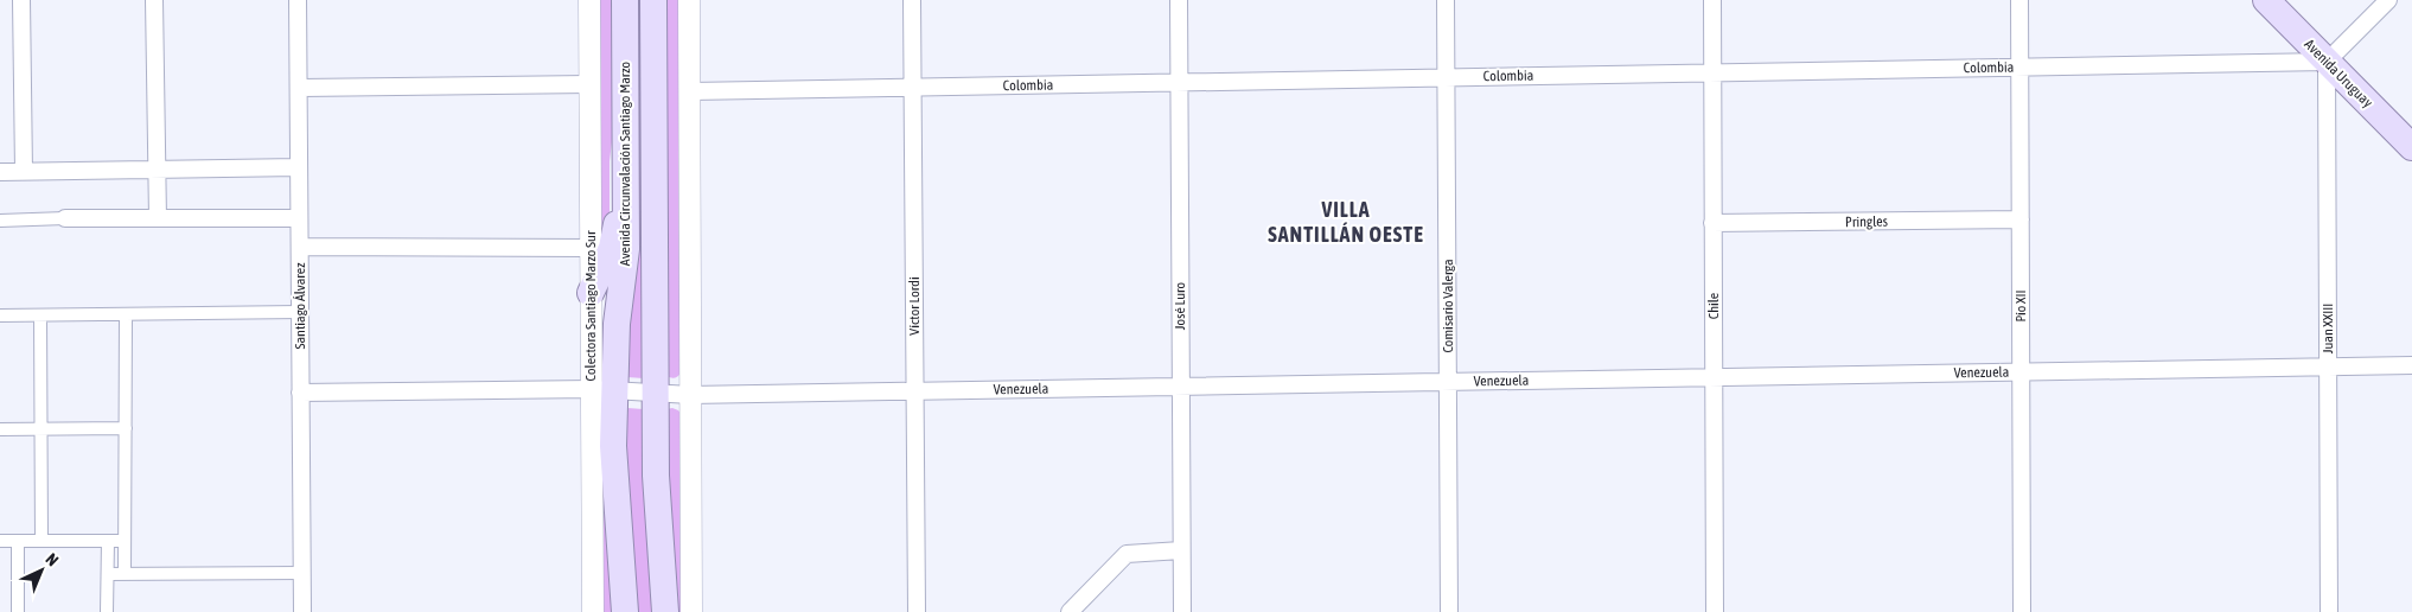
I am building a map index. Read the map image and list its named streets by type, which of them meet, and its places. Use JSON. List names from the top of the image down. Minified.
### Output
{"streets":{"main road":["Avenida Uruguay","Avenida Circunvalación Santiago Marzo"],"street":["Colombia","Pringles","Santiago Álvarez","Colectora Santiago Marzo Sur","Víctor Lordi","José Luro","Comisario Valerga","Chile","Pío XII","Juan XXIII","Venezuela"]},"crossings":[["Colombia","Avenida Uruguay"],["Colombia","Víctor Lordi"],["Colombia","José Luro"],["Colombia","Comisario Valerga"],["Colombia","Chile"],["Colombia","Pío XII"],["Colombia","Juan XXIII"],["Avenida Uruguay","Juan XXIII"],["Avenida Circunvalación Santiago Marzo","Colectora Santiago Marzo Sur"],["Avenida Circunvalación Santiago Marzo","Venezuela"],["Pringles","Chile"],["Pringles","Pío XII"],["Santiago Álvarez","Venezuela"],["Colectora Santiago Marzo Sur","Venezuela"],["Víctor Lordi","Venezuela"],["José Luro","Venezuela"],["Comisario Valerga","Venezuela"],["Chile","Venezuela"],["Pío XII","Venezuela"],["Juan XXIII","Venezuela"]],"districts":["VILLA SANTILLÁN OESTE"],"north":"top right"}
